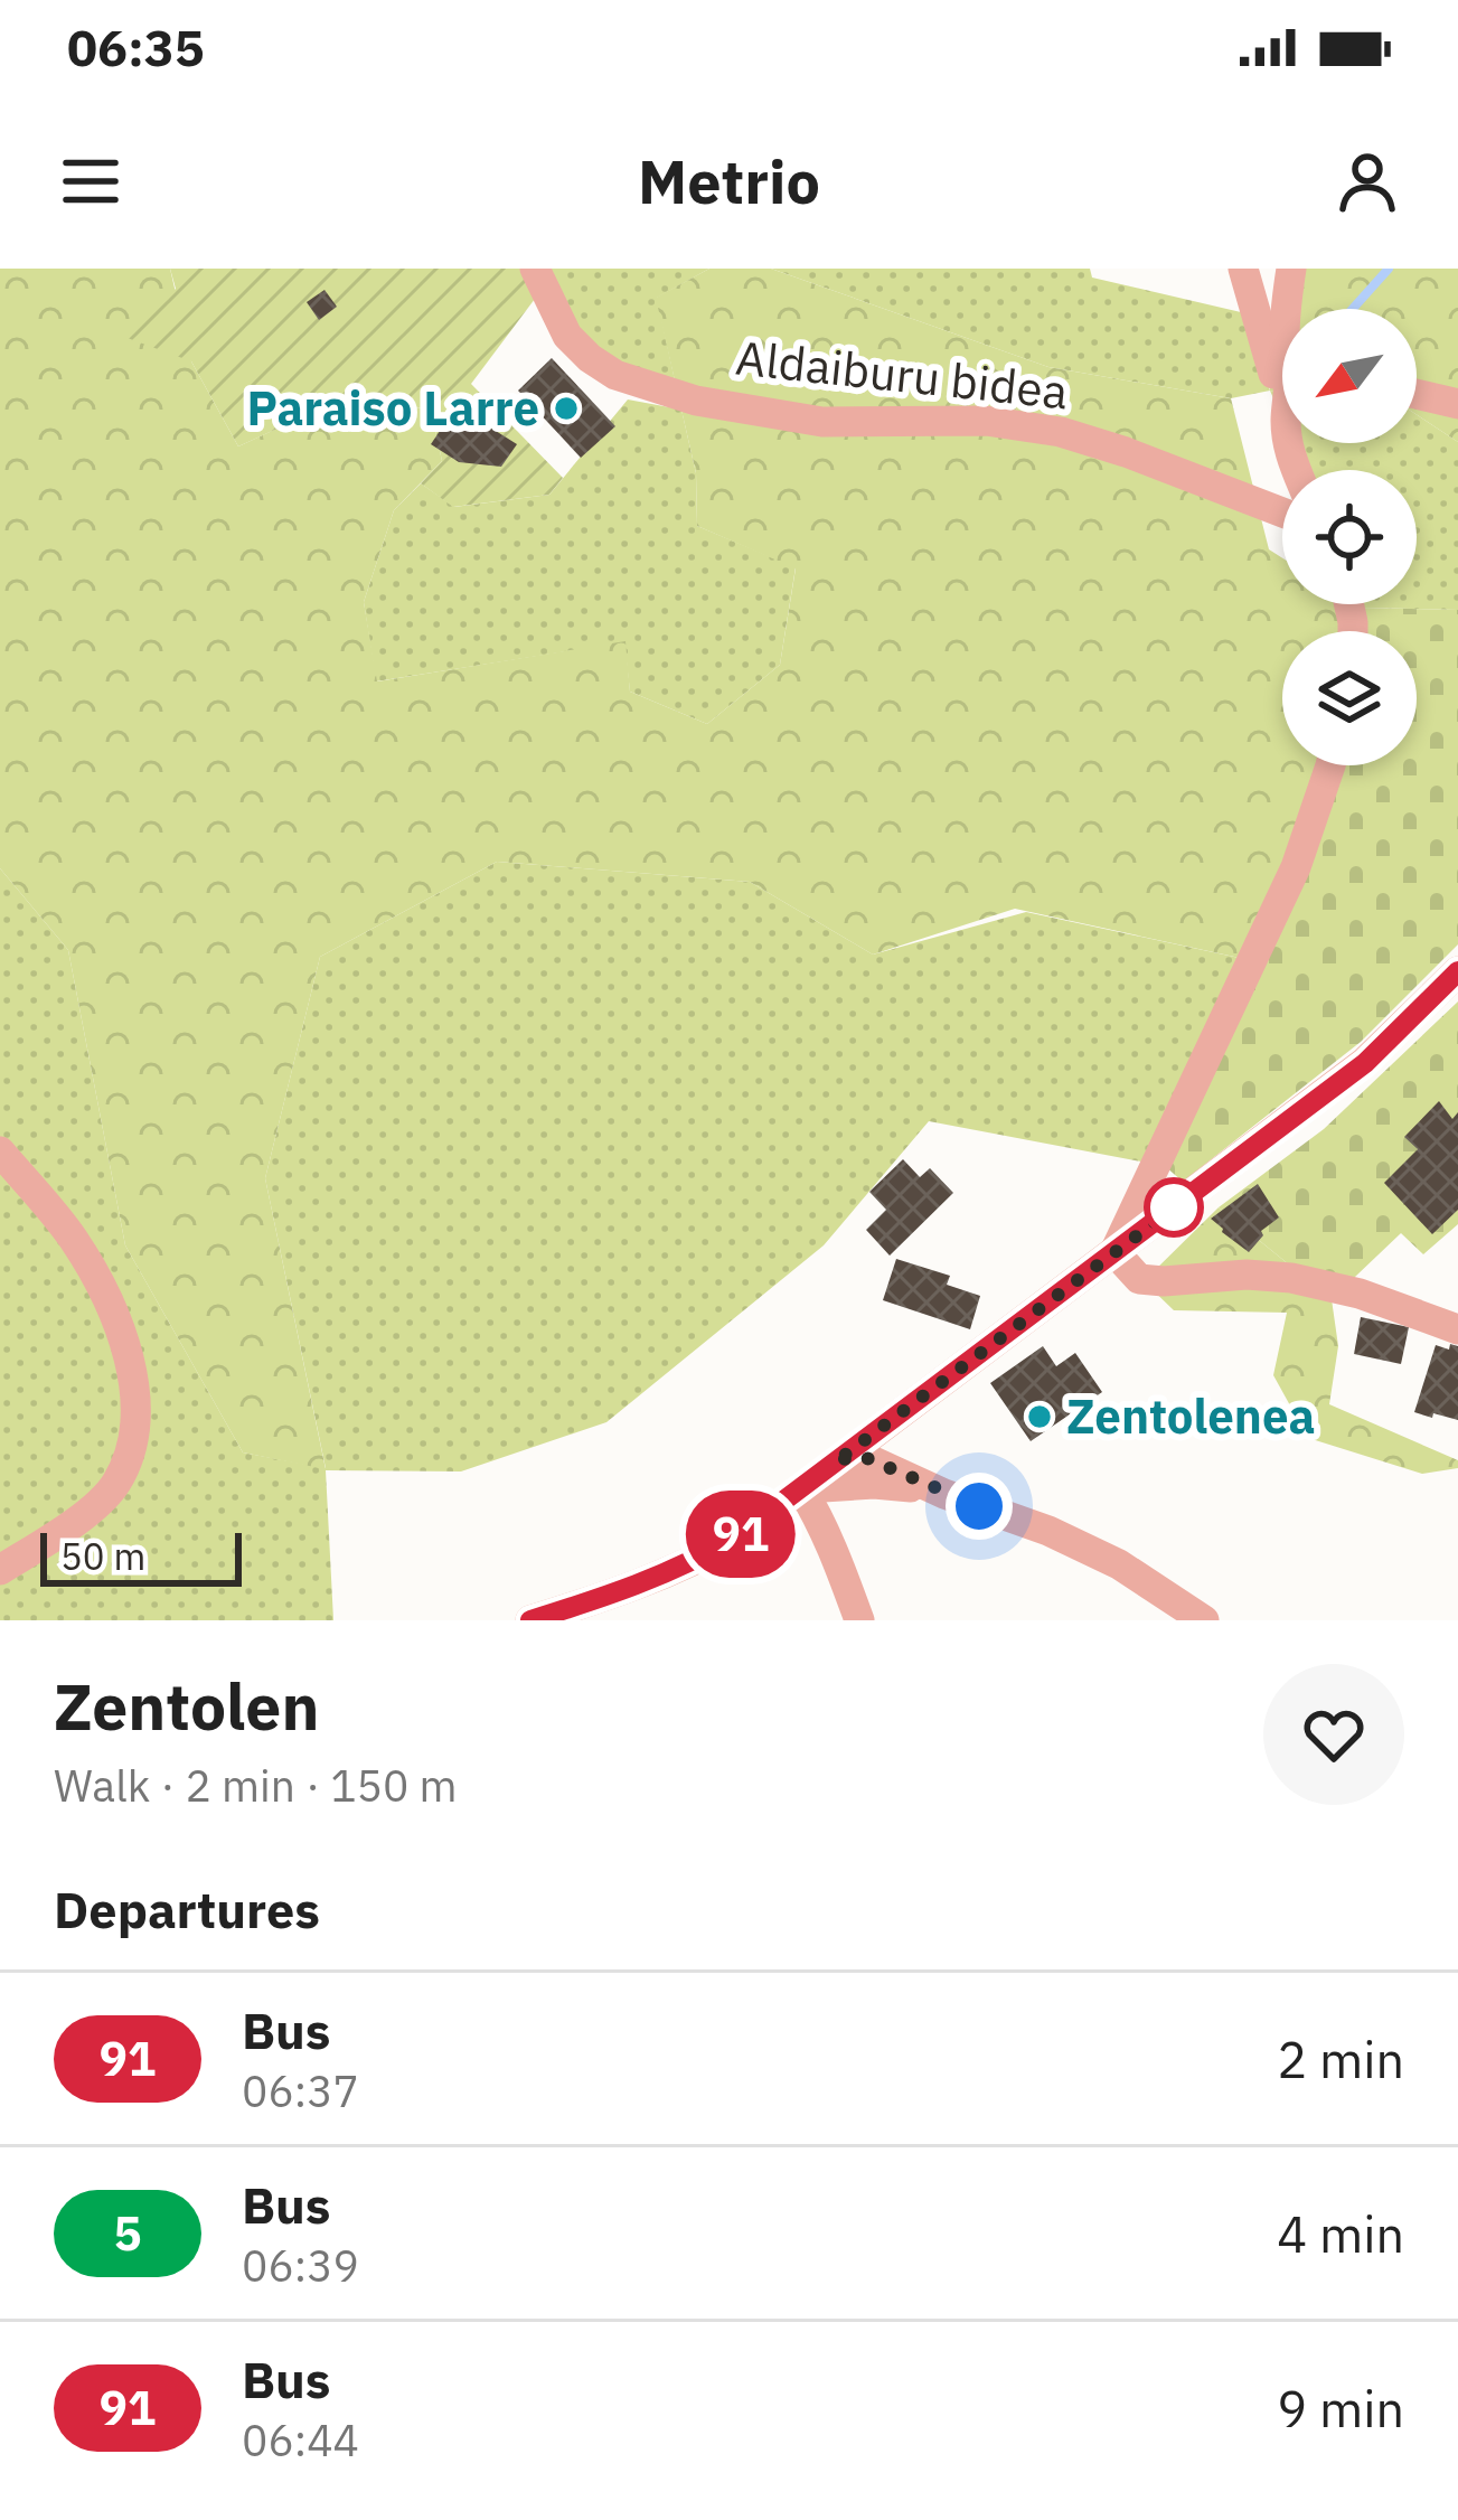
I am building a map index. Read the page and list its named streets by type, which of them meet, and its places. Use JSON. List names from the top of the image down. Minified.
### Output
{"streets":{"street":["Aldaiburu bidea"]},"places":["Paraiso Larre","Zentolenea"],"lines":["bus line 91"],"scale_bar":"50 m","north":"bottom left","page":{"status":"06:35","header":"Metrio","on_map":"91","scale":"50 m","heading":[["Zentolen","Walk · 2 min · 150 m"],"Departures"],"list":[{"mark":"91","name":"Bus","note":"06:37","value":"2 min"},{"mark":"5","name":"Bus","note":"06:39","value":"4 min"},{"mark":"91","name":"Bus","note":"06:44","value":"9 min"}]}}
